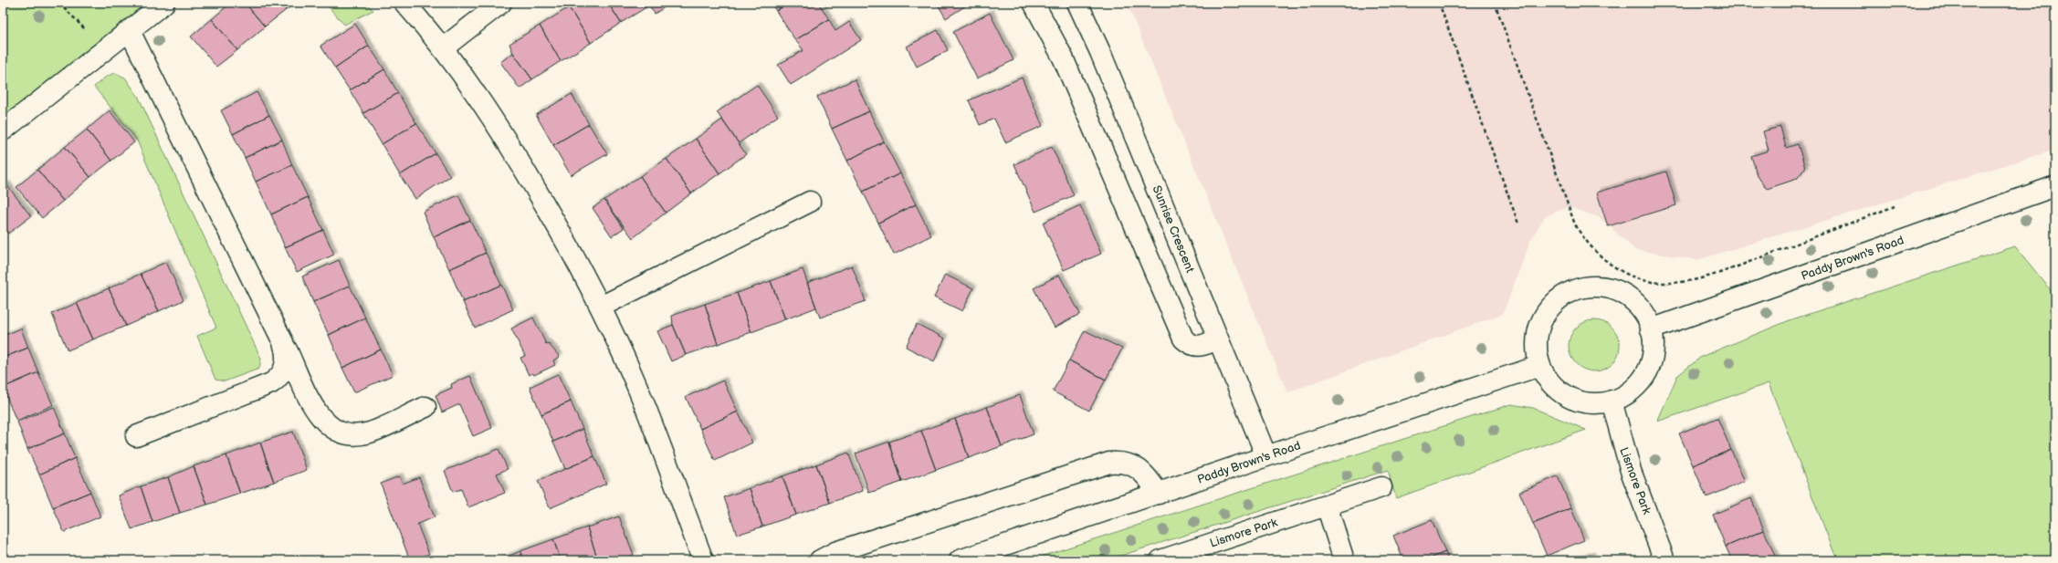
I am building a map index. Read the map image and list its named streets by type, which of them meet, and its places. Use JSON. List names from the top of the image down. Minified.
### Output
{"streets":{"street":["Sunrise Crescent","Paddy Brown's Road","Lismore Park"]},"crossings":[["Sunrise Crescent","Paddy Brown's Road"],["Paddy Brown's Road","Lismore Park"]]}
